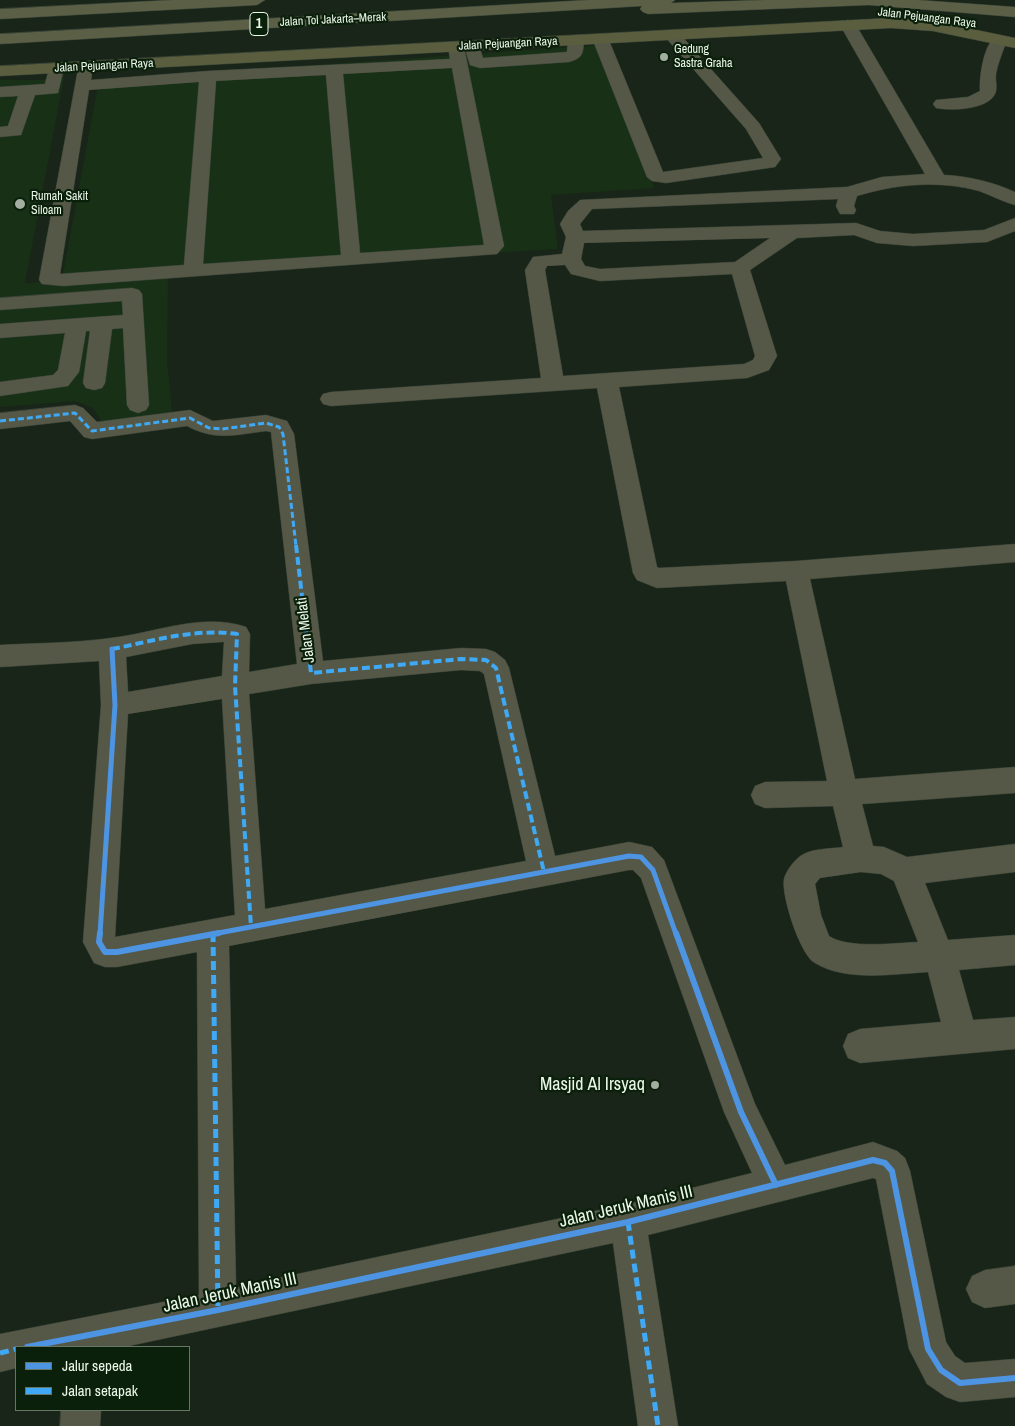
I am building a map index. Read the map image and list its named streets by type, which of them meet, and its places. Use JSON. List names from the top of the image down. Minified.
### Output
{"streets":{"highway":["Jalan Tol Jakarta–Merak","1"],"main road":["Jalan Pejuangan Raya"],"street":["Jalan Melati","Jalan Jeruk Manis III"]},"places":["Gedung Sastra Graha","Rumah Sakit Siloam","Masjid Al Irsyaq"],"legend":["Jalur sepeda","Jalan setapak"]}
